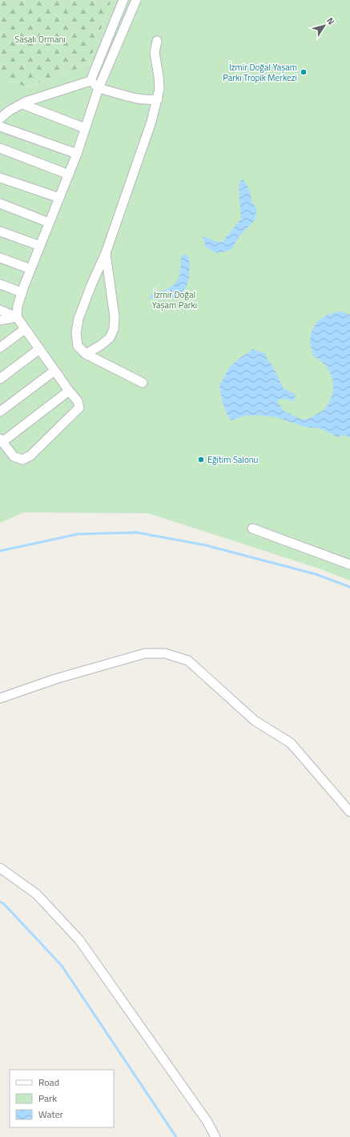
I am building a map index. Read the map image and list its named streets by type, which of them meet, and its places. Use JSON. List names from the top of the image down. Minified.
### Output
{"parks":["Sasalı Ormanı","İzmir Doğal Yaşam Parkı"],"places":["İzmir Doğal Yaşam Parkı Tropik Merkezi","Eğitim Salonu"],"legend":["Road","Park","Water"],"north":"top right"}
